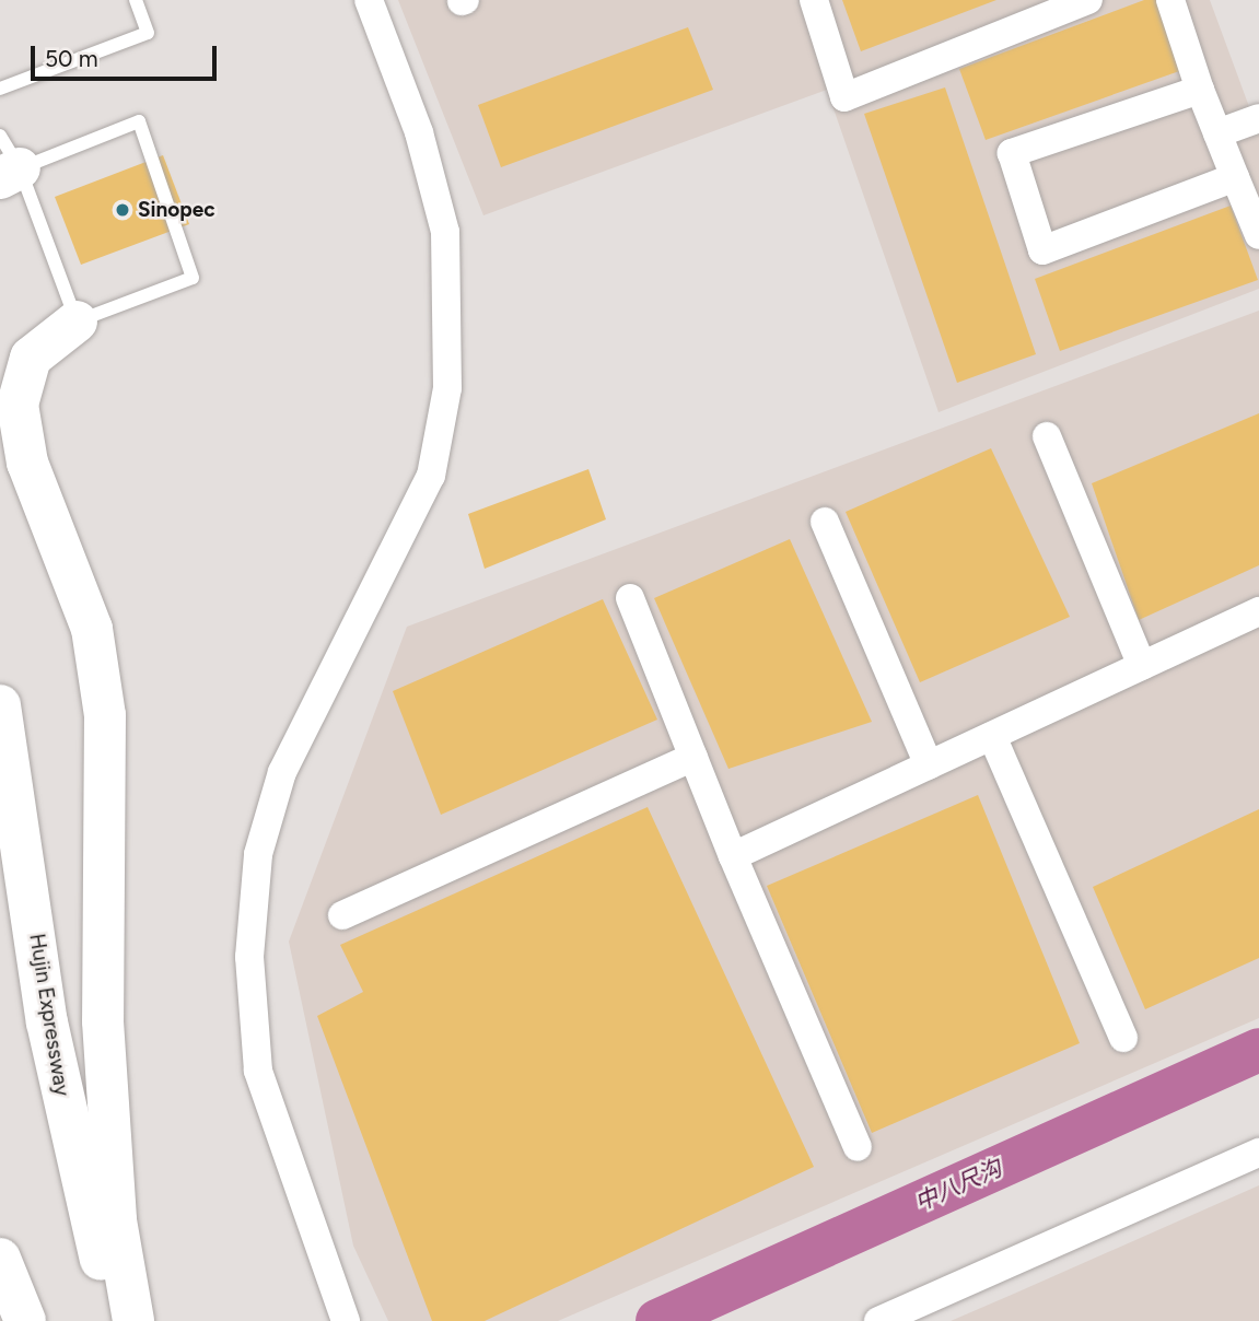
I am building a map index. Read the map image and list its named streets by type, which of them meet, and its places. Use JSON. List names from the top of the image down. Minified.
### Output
{"streets":{"highway":["Hujin Expressway"]},"water":["中八尺沟"],"places":["Sinopec"],"scale_bar":"50 m"}
